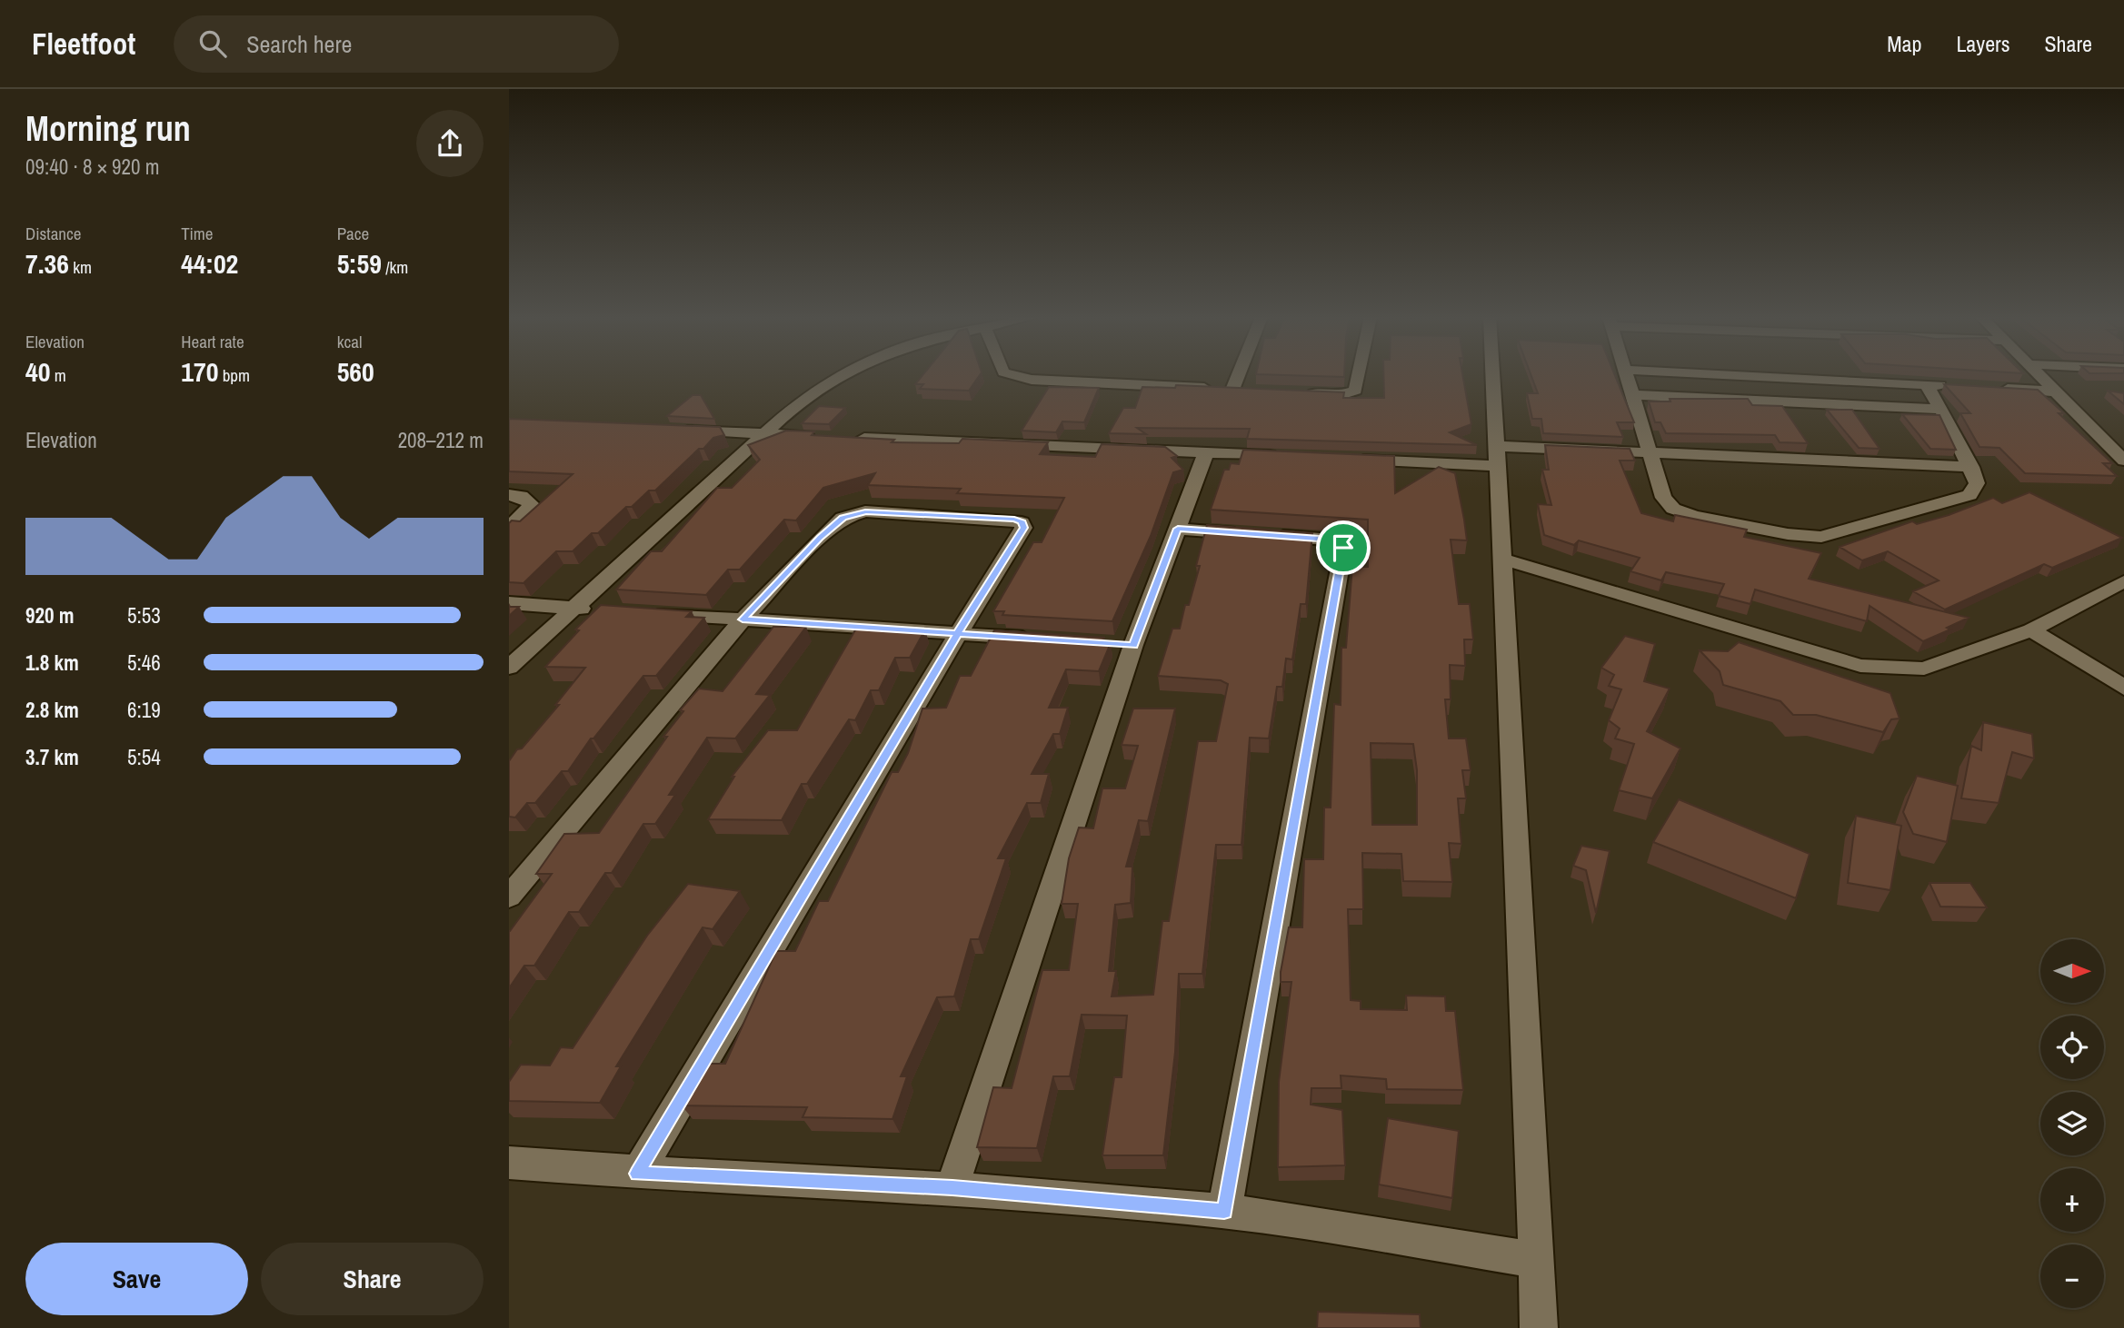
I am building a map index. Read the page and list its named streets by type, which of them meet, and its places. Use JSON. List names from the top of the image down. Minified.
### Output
{"north":"right","page":{"header":"Fleetfoot","search":"Search here","nav":["Map","Layers","Share"],"heading":["Morning run","09:40 · 8 × 920 m"],"stats":[["Distance","7.36 km"],["Time","44:02"],["Pace","5:59 /km"],["Elevation","40 m"],["Heart rate","170 bpm"],["kcal","560"]],"chart":["Elevation","208–212 m"],"list":[{"name":"920 m","note":"5:53"},{"name":"1.8 km","note":"5:46"},{"name":"2.8 km","note":"6:19"},{"name":"3.7 km","note":"5:54"}],"map_buttons":["+","−"],"buttons":["Save","Share"]}}
